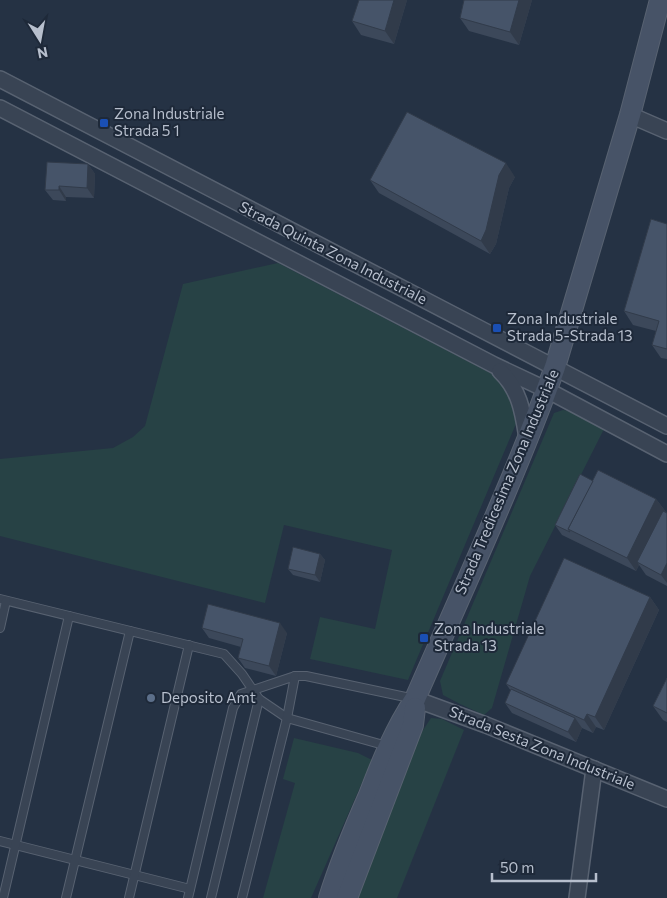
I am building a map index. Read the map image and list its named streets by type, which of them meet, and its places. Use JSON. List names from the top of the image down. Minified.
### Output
{"streets":{"main road":["Strada Tredicesima Zona Industriale"],"street":["Strada Quinta Zona Industriale","Strada Sesta Zona Industriale"]},"crossings":[["Strada Quinta Zona Industriale","Strada Tredicesima Zona Industriale"],["Strada Tredicesima Zona Industriale","Strada Sesta Zona Industriale"]],"places":{"transit":["Zona Industriale Strada 5 1","Zona Industriale Strada 5-Strada 13","Zona Industriale Strada 13"],"other":["Deposito Amt"]},"scale_bar":"50 m","north":"bottom"}
